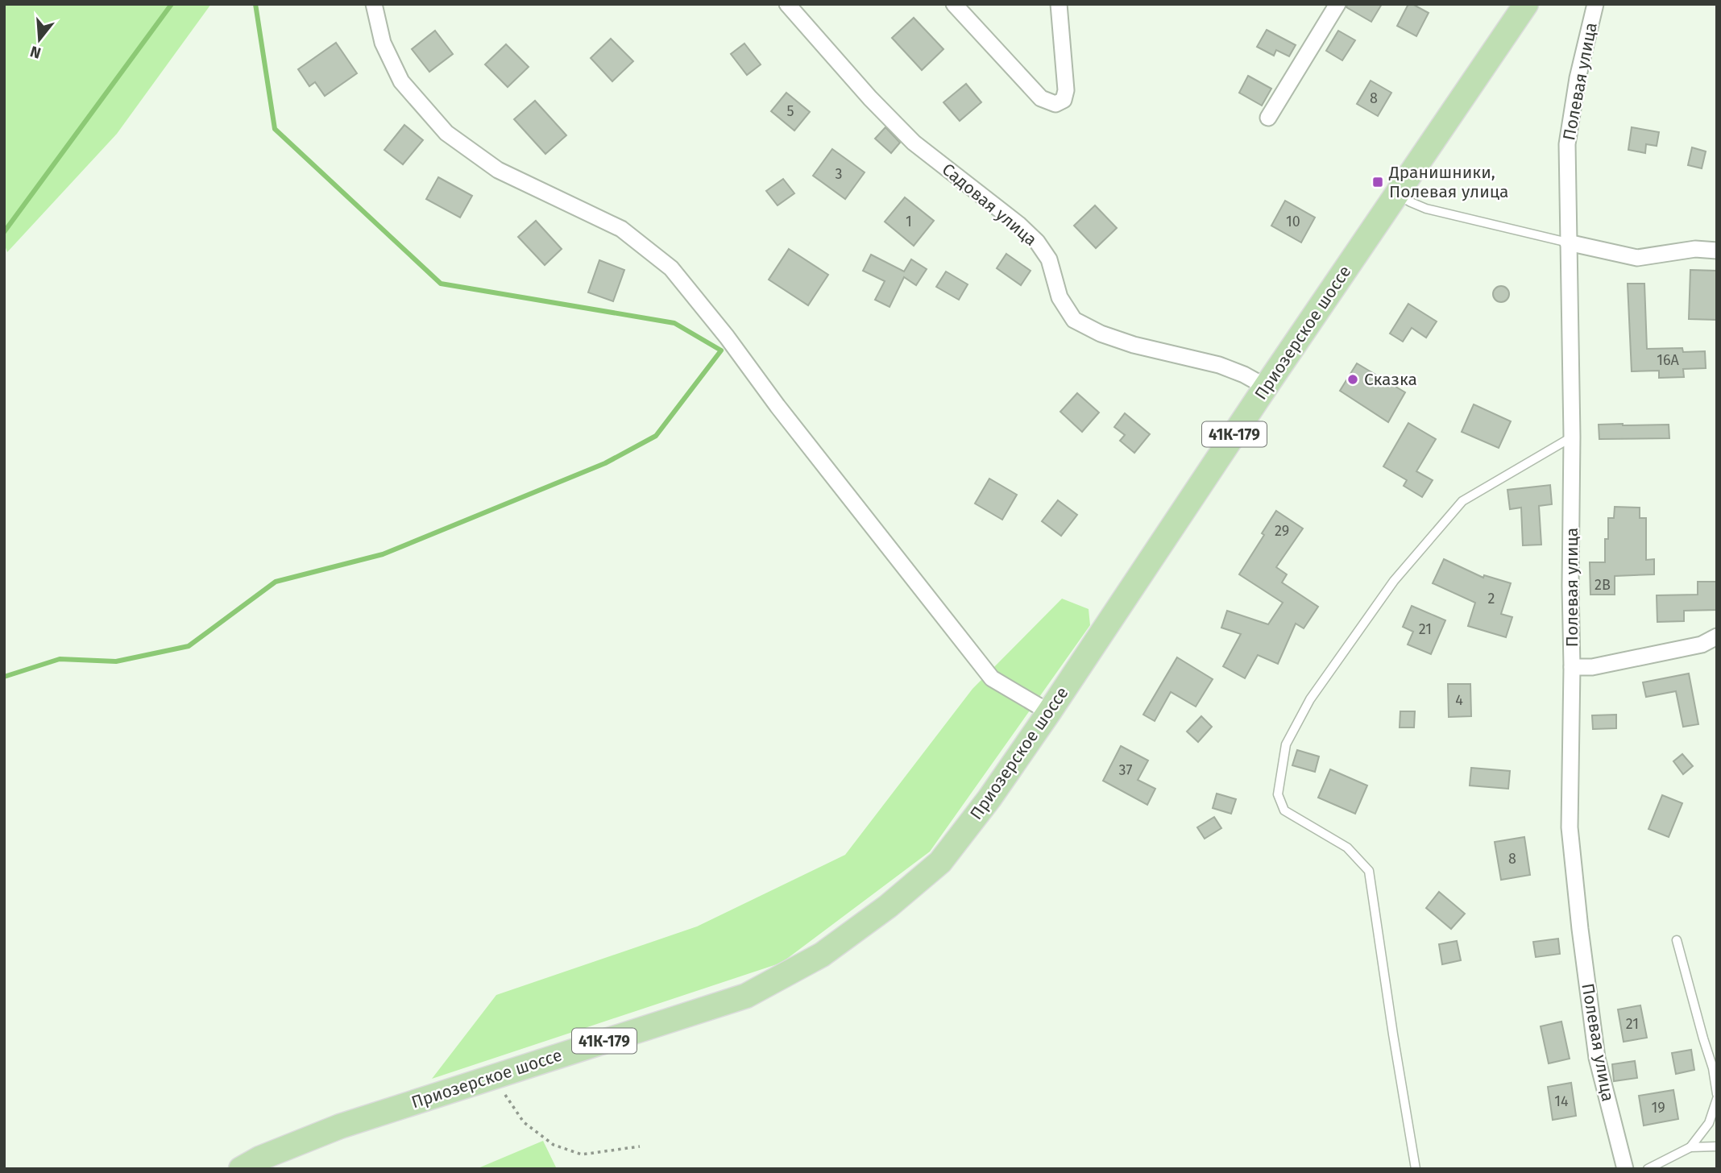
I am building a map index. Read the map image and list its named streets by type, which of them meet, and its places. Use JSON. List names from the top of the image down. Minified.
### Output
{"streets":{"main road":["Приозерское шоссе","41К-179"],"street":["Полевая улица","Садовая улица"]},"crossings":[["Садовая улица","Приозерское шоссе"]],"places":{"transit":["Дранишники, Полевая улица"],"other":["Сказка"]},"house_numbers":["8","5","3","1","10","16А","29","2В","2","21","4","37","8","21","14","19"],"north":"bottom"}
